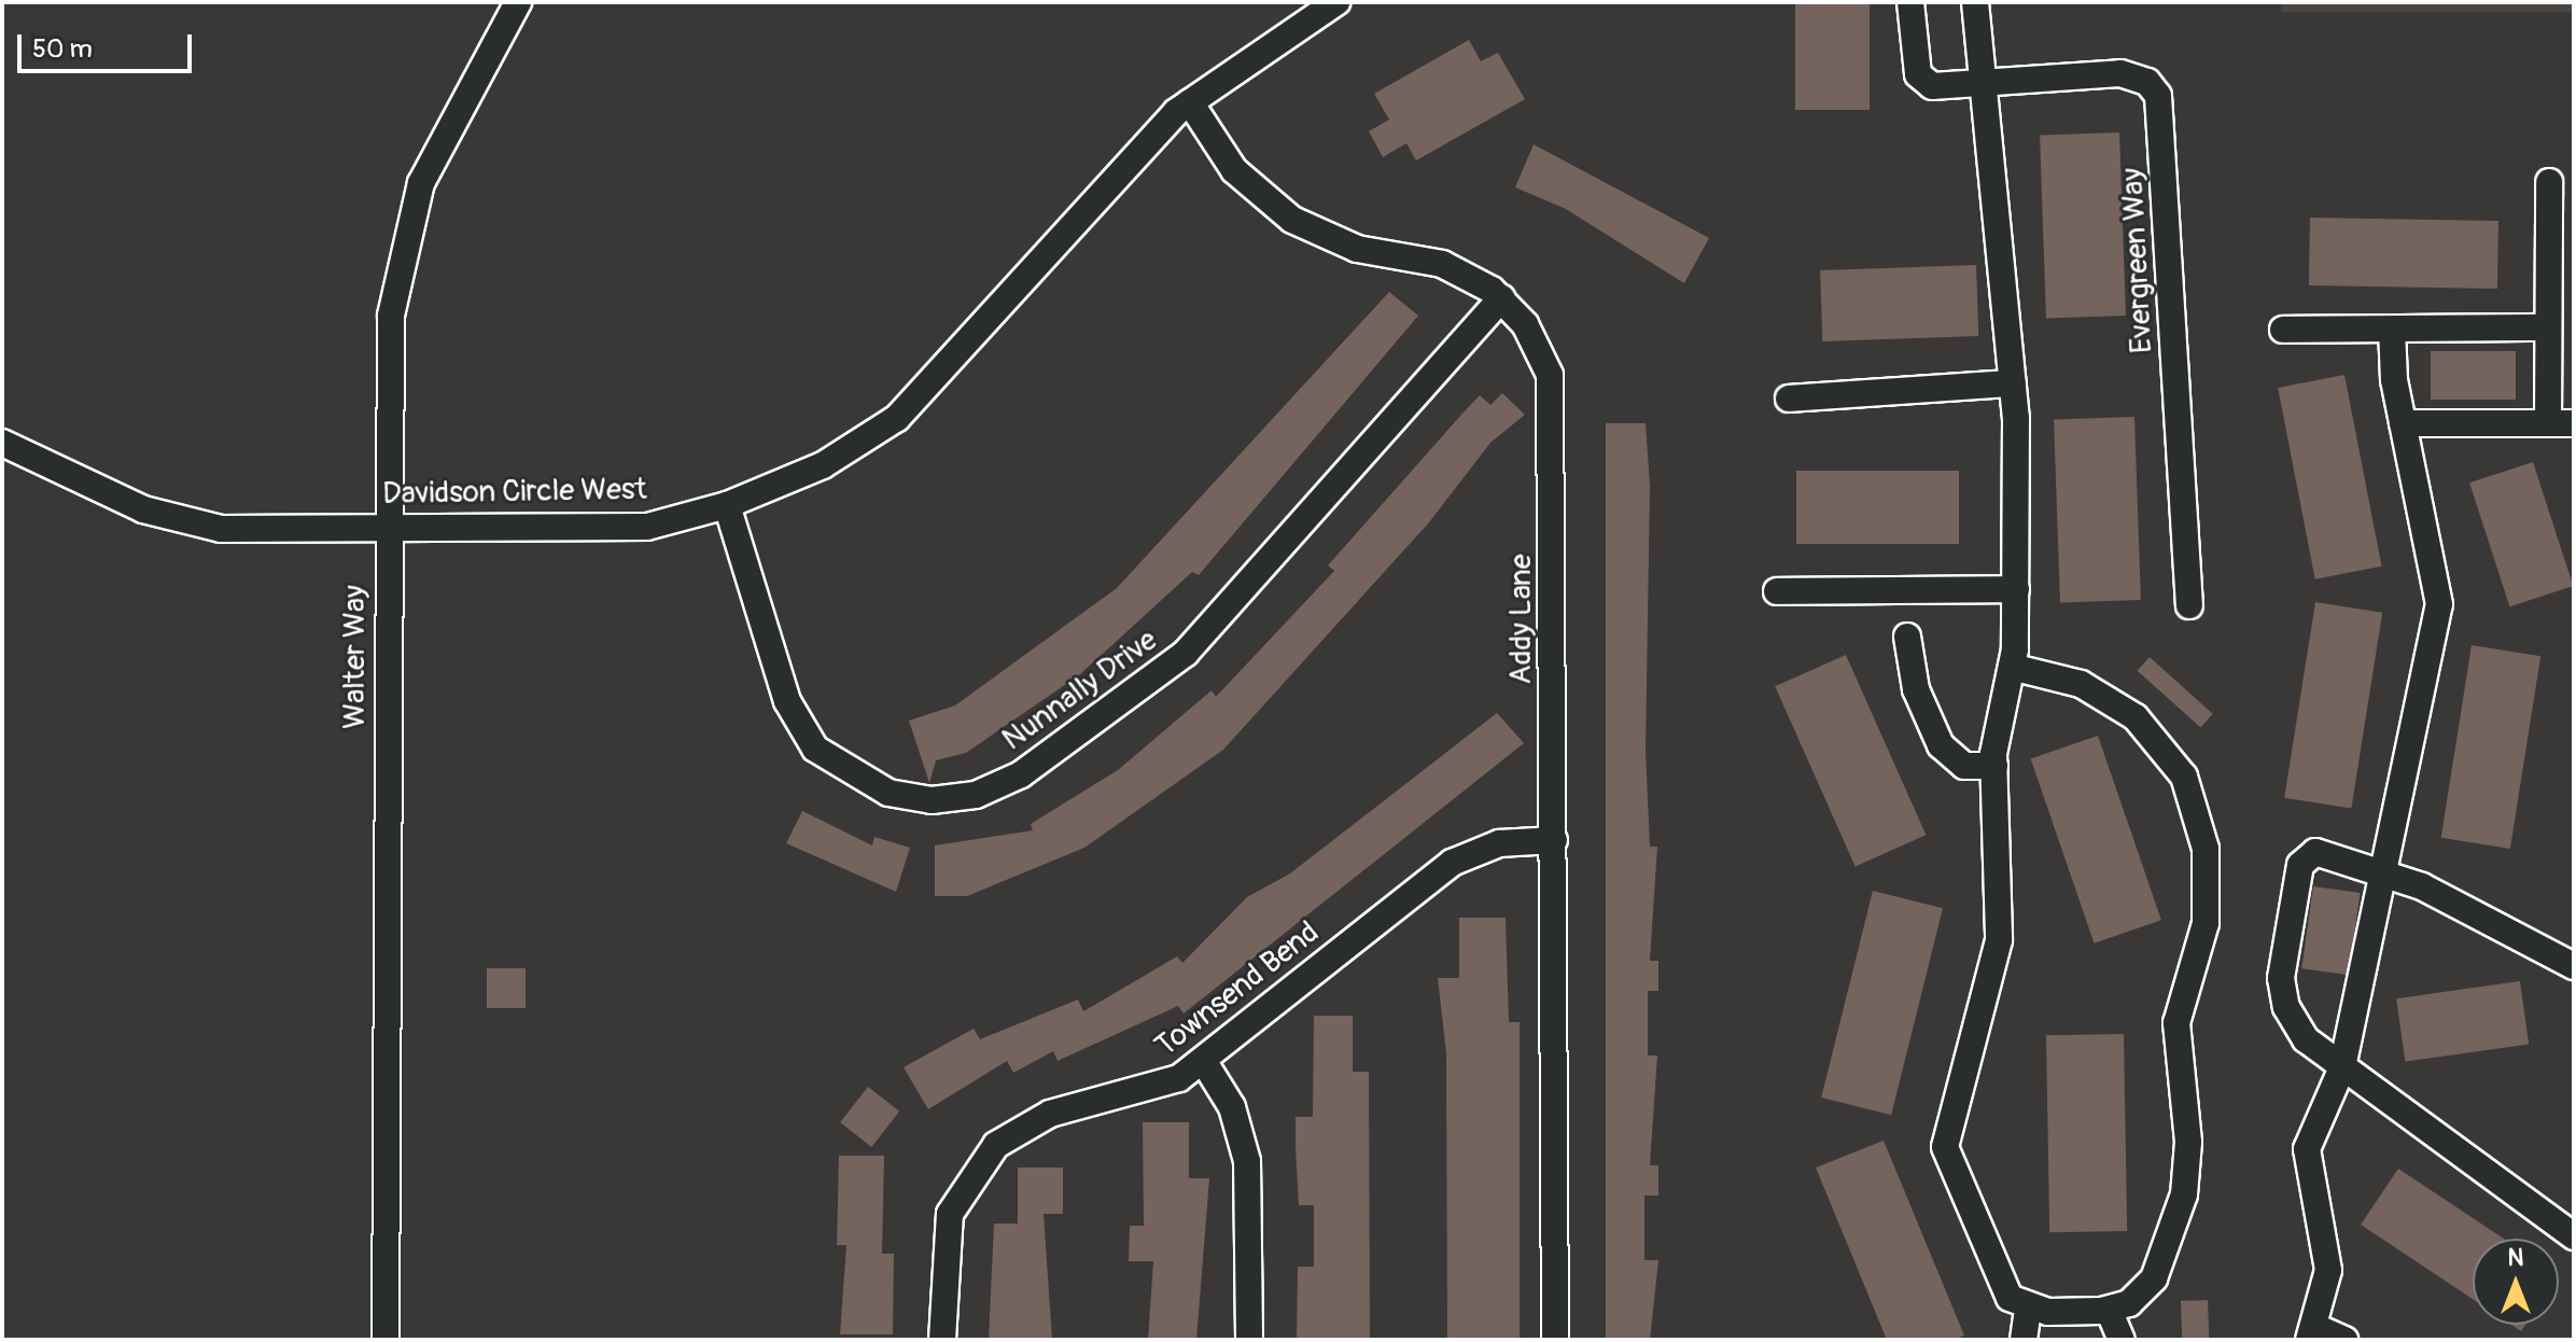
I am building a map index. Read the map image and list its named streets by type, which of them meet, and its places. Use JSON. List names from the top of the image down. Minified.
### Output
{"streets":{"street":["Evergreen Way","Davidson Circle West","Addy Lane","Walter Way","Nunnally Drive","Townsend Bend"]},"crossings":[["Davidson Circle West","Addy Lane"],["Davidson Circle West","Walter Way"],["Davidson Circle West","Nunnally Drive"],["Addy Lane","Nunnally Drive"],["Addy Lane","Townsend Bend"]],"scale_bar":"50 m","north":"top"}
